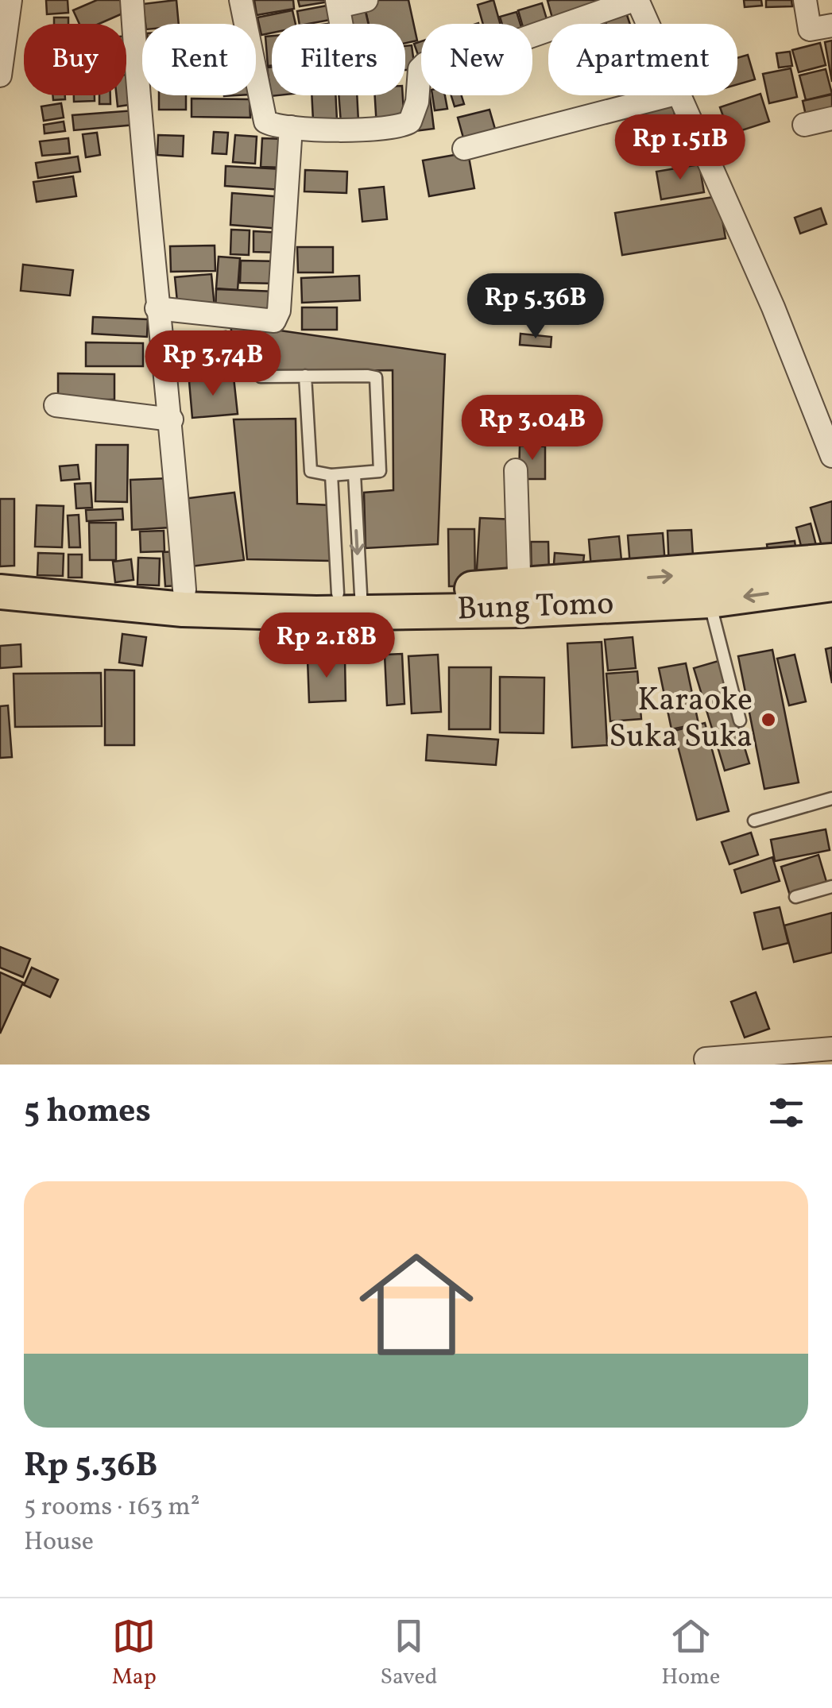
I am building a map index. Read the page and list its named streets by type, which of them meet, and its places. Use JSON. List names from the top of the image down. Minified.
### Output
{"streets":{"main road":["Bung Tomo"]},"places":["Karaoke Suka Suka"],"page":{"chip":["Buy","Rent","Filters","New","Apartment"],"price":["Rp 1.51B","Rp 5.36B","Rp 3.74B","Rp 3.04B","Rp 2.18B"],"heading":"5 homes","list":[{"name":"Rp 5.36B","note":"5 rooms · 163 m² · House"}],"tabs":["Map","Saved","Home"]}}
